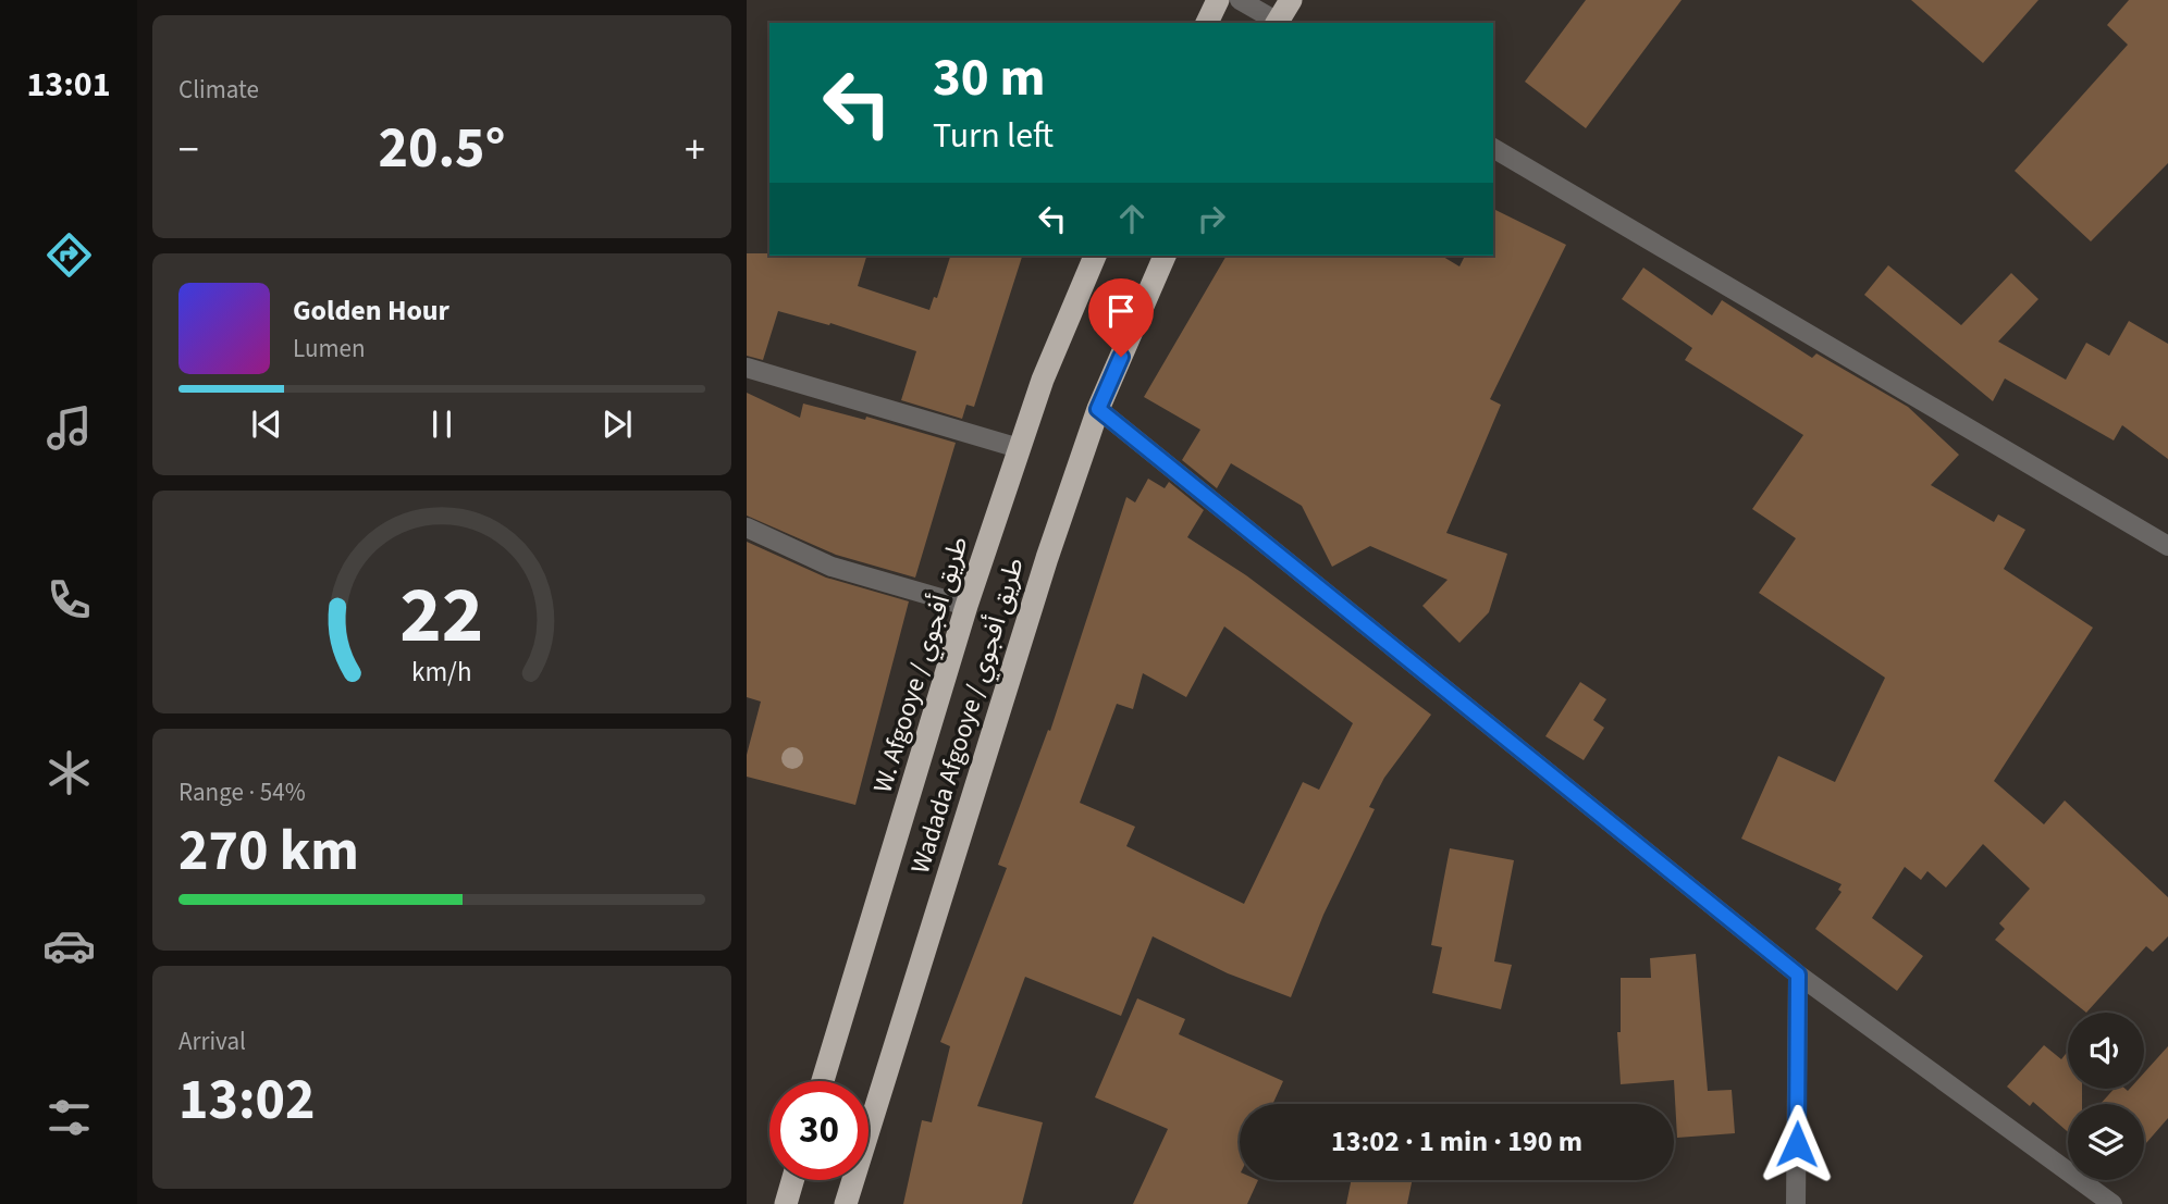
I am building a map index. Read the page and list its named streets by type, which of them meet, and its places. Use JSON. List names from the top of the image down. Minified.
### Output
{"streets":{"highway":["W. Afgooye / طريق أفجوي","Wadada Afgooye / طريق أفجوي"]},"page":{"tabs":"13:01","tile":["Climate",["Range · 54%","270 km"],["Arrival","13:02"]],"turn":["30 m","Turn left"],"heat":["−","20.5°","+"],"song":["Golden Hour","Lumen"],"limit":"30","trip":"13:02 · 1 min · 190 m","gauge":["22","km/h"]}}
